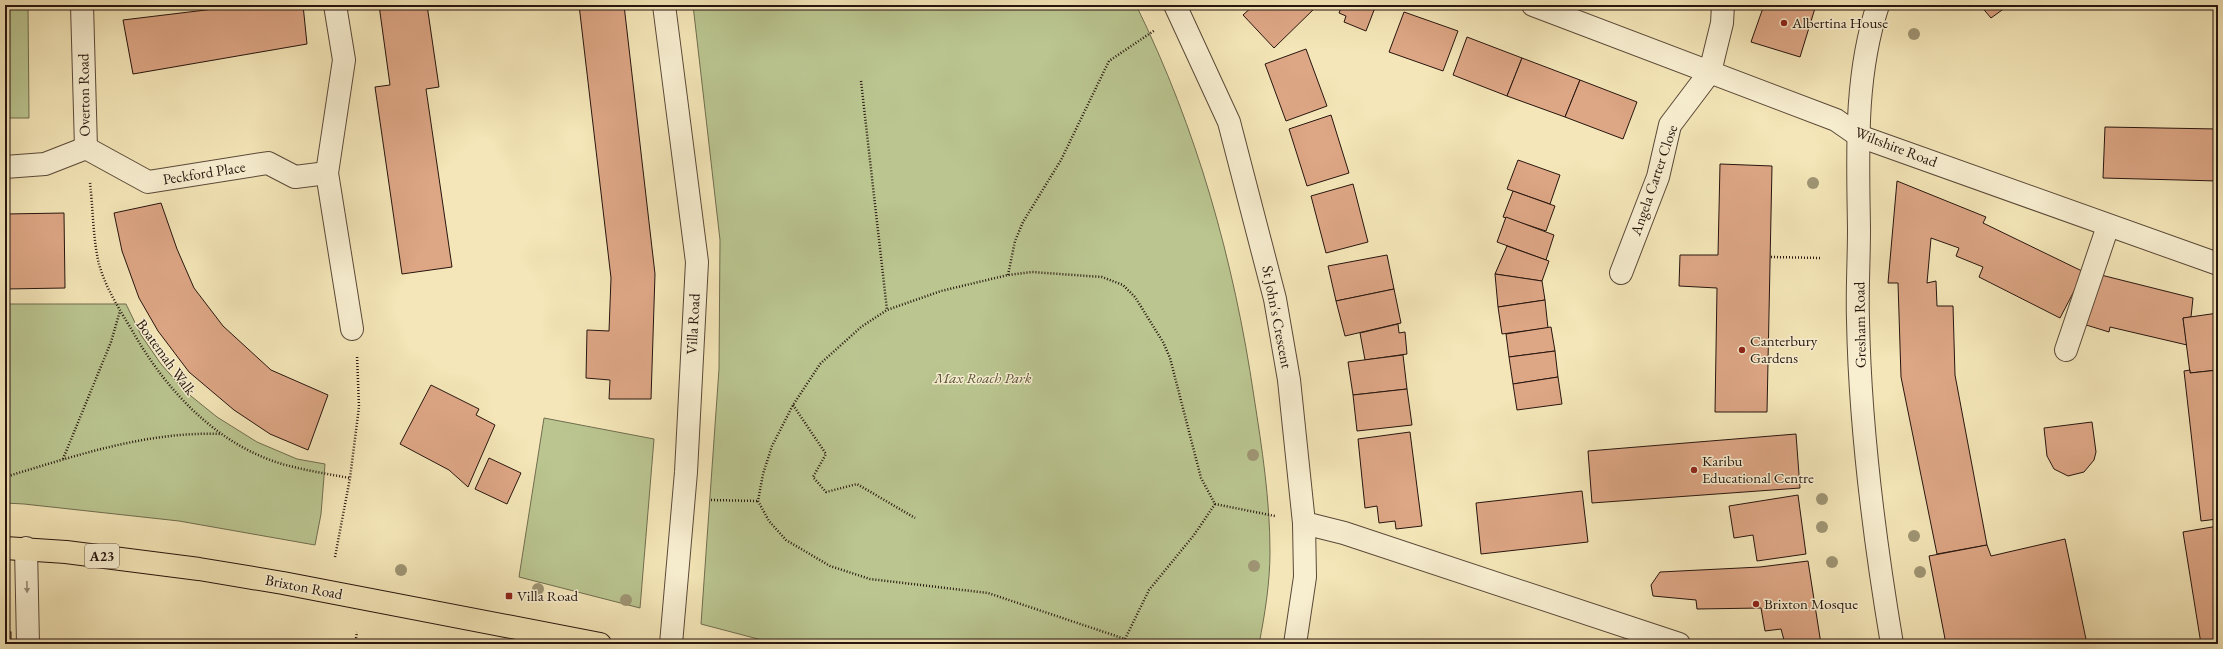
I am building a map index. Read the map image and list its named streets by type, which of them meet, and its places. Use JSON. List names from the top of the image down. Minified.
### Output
{"streets":{"highway":["A23","Brixton Road"],"street":["Overton Road","Wiltshire Road","Peckford Place","Angela Carter Close","St John's Crescent","Villa Road","Gresham Road"],"path":["Boatemah Walk"]},"crossings":[["Overton Road","Peckford Place"],["Overton Road","Boatemah Walk"],["Wiltshire Road","Angela Carter Close"],["Wiltshire Road","Gresham Road"],["Peckford Place","Boatemah Walk"]],"parks":["Max Roach Park"],"places":{"other":["Albertina House","Canterbury Gardens","Karibu Educational Centre","Brixton Mosque"],"transit":["Villa Road"]}}
